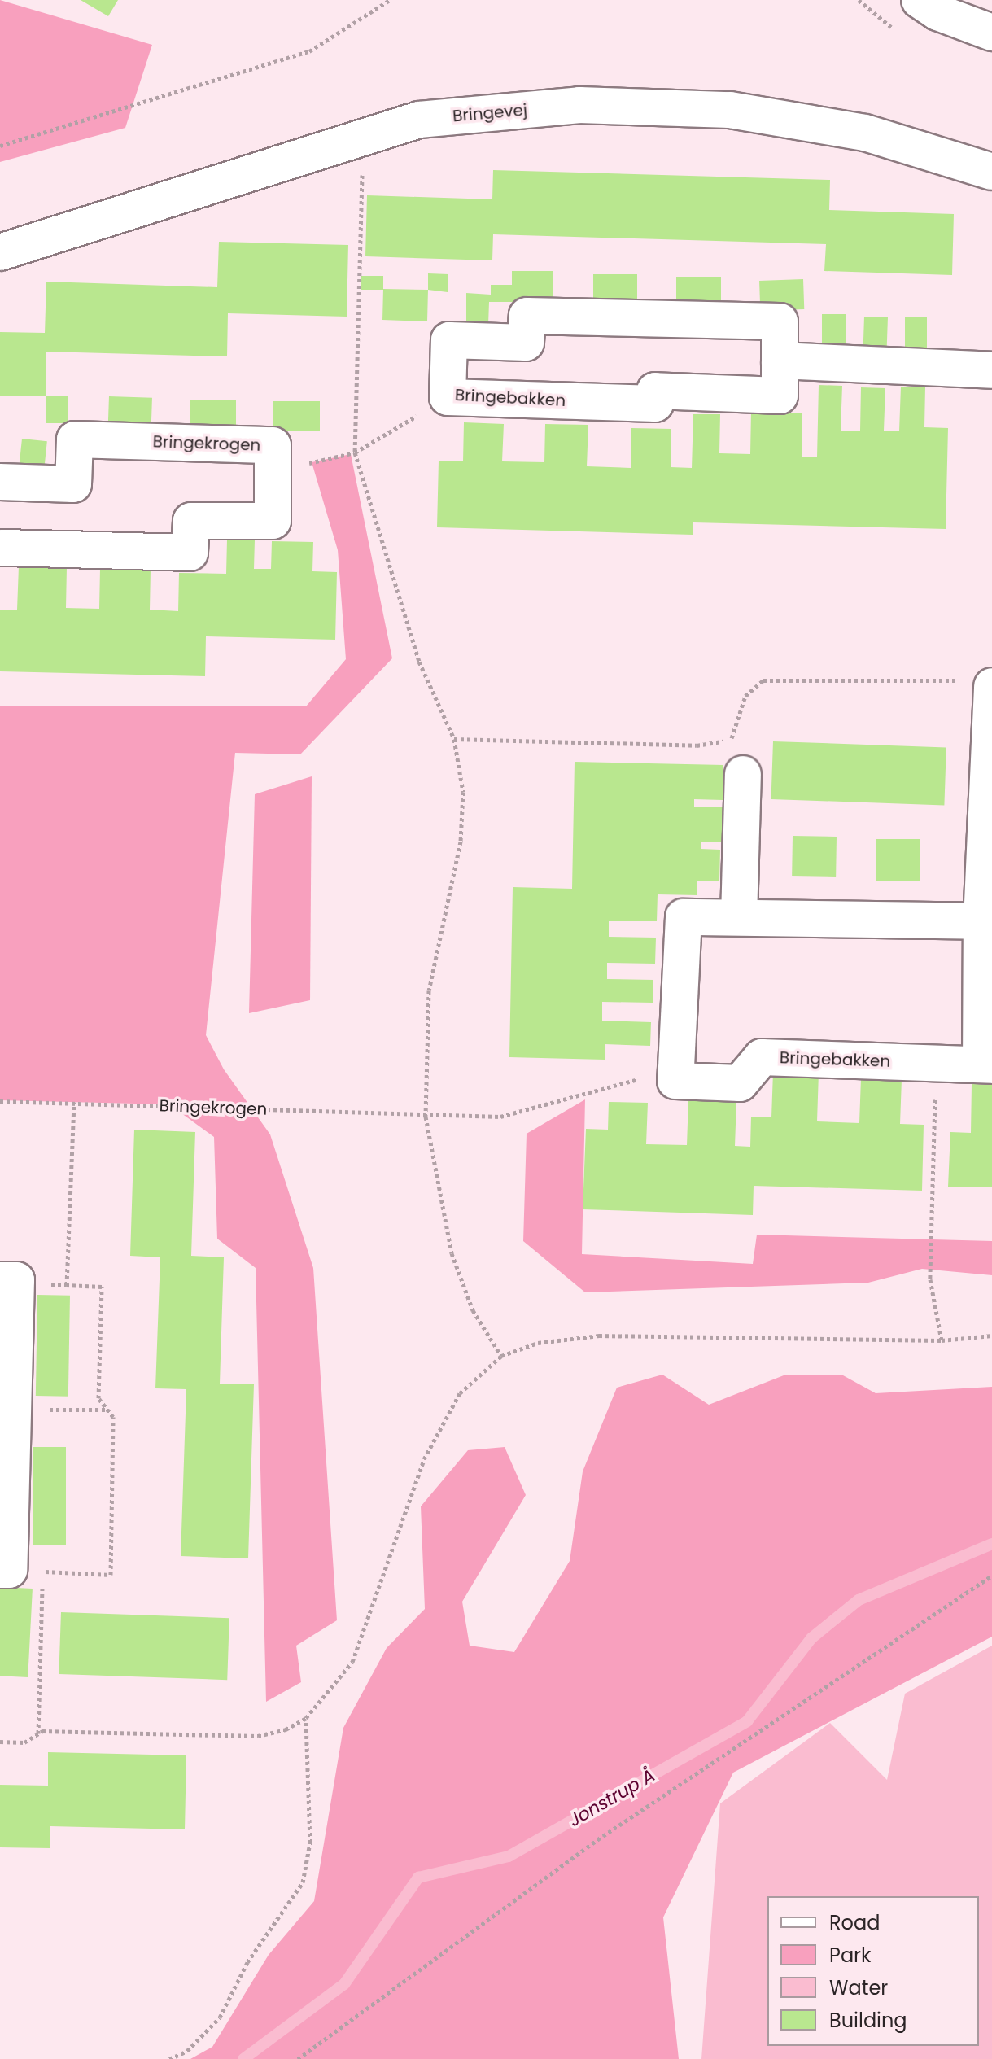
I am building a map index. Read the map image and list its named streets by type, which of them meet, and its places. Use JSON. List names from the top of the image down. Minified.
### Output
{"streets":{"street":["Bringevej","Bringebakken","Bringekrogen"]},"water":["Jonstrup Å"],"legend":["Road","Park","Water","Building"]}
